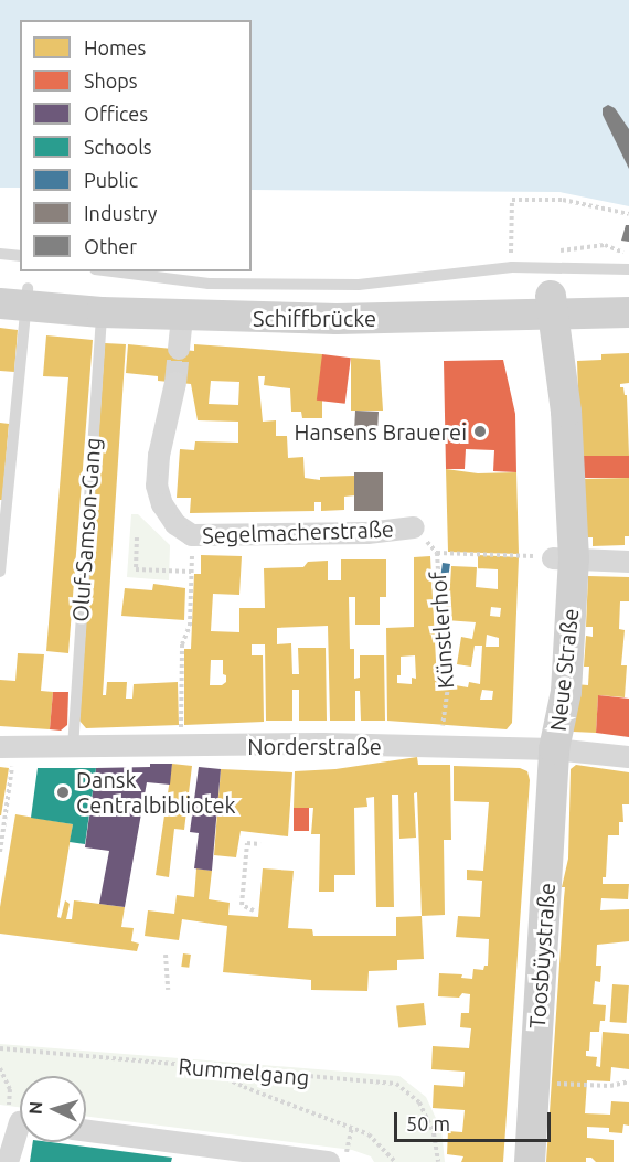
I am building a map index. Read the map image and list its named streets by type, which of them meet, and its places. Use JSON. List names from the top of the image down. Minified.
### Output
{"streets":{"main road":["Schiffbrücke","Neue Straße","Toosbüystraße"],"street":["Segelmacherstraße","Norderstraße"],"lane":["Oluf-Samson-Gang"],"path":["Künstlerhof","Rummelgang"]},"crossings":[["Schiffbrücke","Oluf-Samson-Gang"],["Schiffbrücke","Neue Straße"],["Oluf-Samson-Gang","Norderstraße"],["Künstlerhof","Neue Straße"],["Künstlerhof","Norderstraße"],["Neue Straße","Norderstraße"],["Neue Straße","Toosbüystraße"],["Norderstraße","Toosbüystraße"]],"places":["Hansens Brauerei","Dansk Centralbibliotek"],"legend":["Homes","Shops","Offices","Schools","Public","Industry","Other"],"scale_bar":"50 m","north":"left"}
